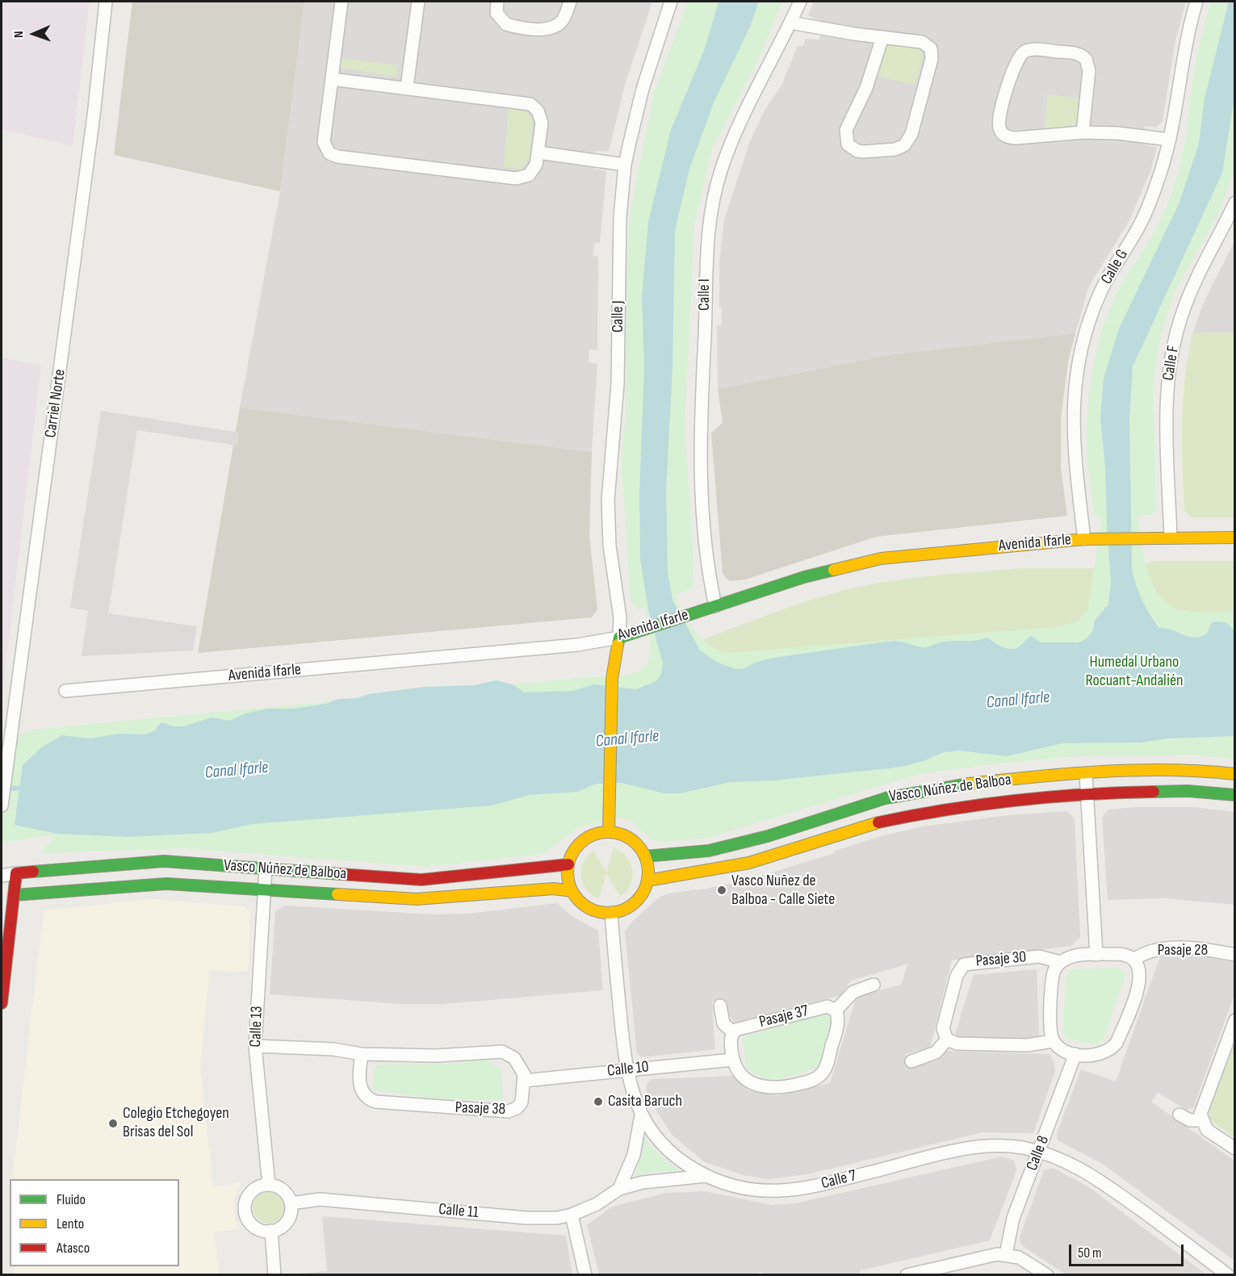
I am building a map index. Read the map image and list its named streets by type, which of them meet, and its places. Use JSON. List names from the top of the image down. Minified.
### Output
{"streets":{"street":["Calle G","Calle I","Calle J","Calle F","Carriel Norte","Avenida Ifarle","Vasco Núñez de Balboa","Pasaje 28","Pasaje 30","Pasaje 37","Calle 13","Calle 10","Pasaje 38","Calle 8","Calle 7","Calle 11"]},"crossings":[["Calle G","Avenida Ifarle"],["Calle I","Avenida Ifarle"],["Calle J","Avenida Ifarle"],["Calle F","Avenida Ifarle"],["Vasco Núñez de Balboa","Calle 13"],["Vasco Núñez de Balboa","Calle 7"],["Pasaje 28","Pasaje 30"],["Pasaje 28","Calle 8"],["Pasaje 30","Calle 8"],["Calle 13","Calle 11"],["Calle 10","Pasaje 38"],["Calle 10","Calle 7"],["Calle 8","Calle 7"],["Calle 7","Calle 11"]],"water":["Canal Ifarle"],"parks":["Humedal Urbano Rocuant-Andalién"],"places":["Vasco Nuñez de Balboa - Calle Siete","Casita Baruch","Colegio Etchegoyen Brisas del Sol"],"legend":["Fluido","Lento","Atasco"],"scale_bar":"50 m","north":"left"}
